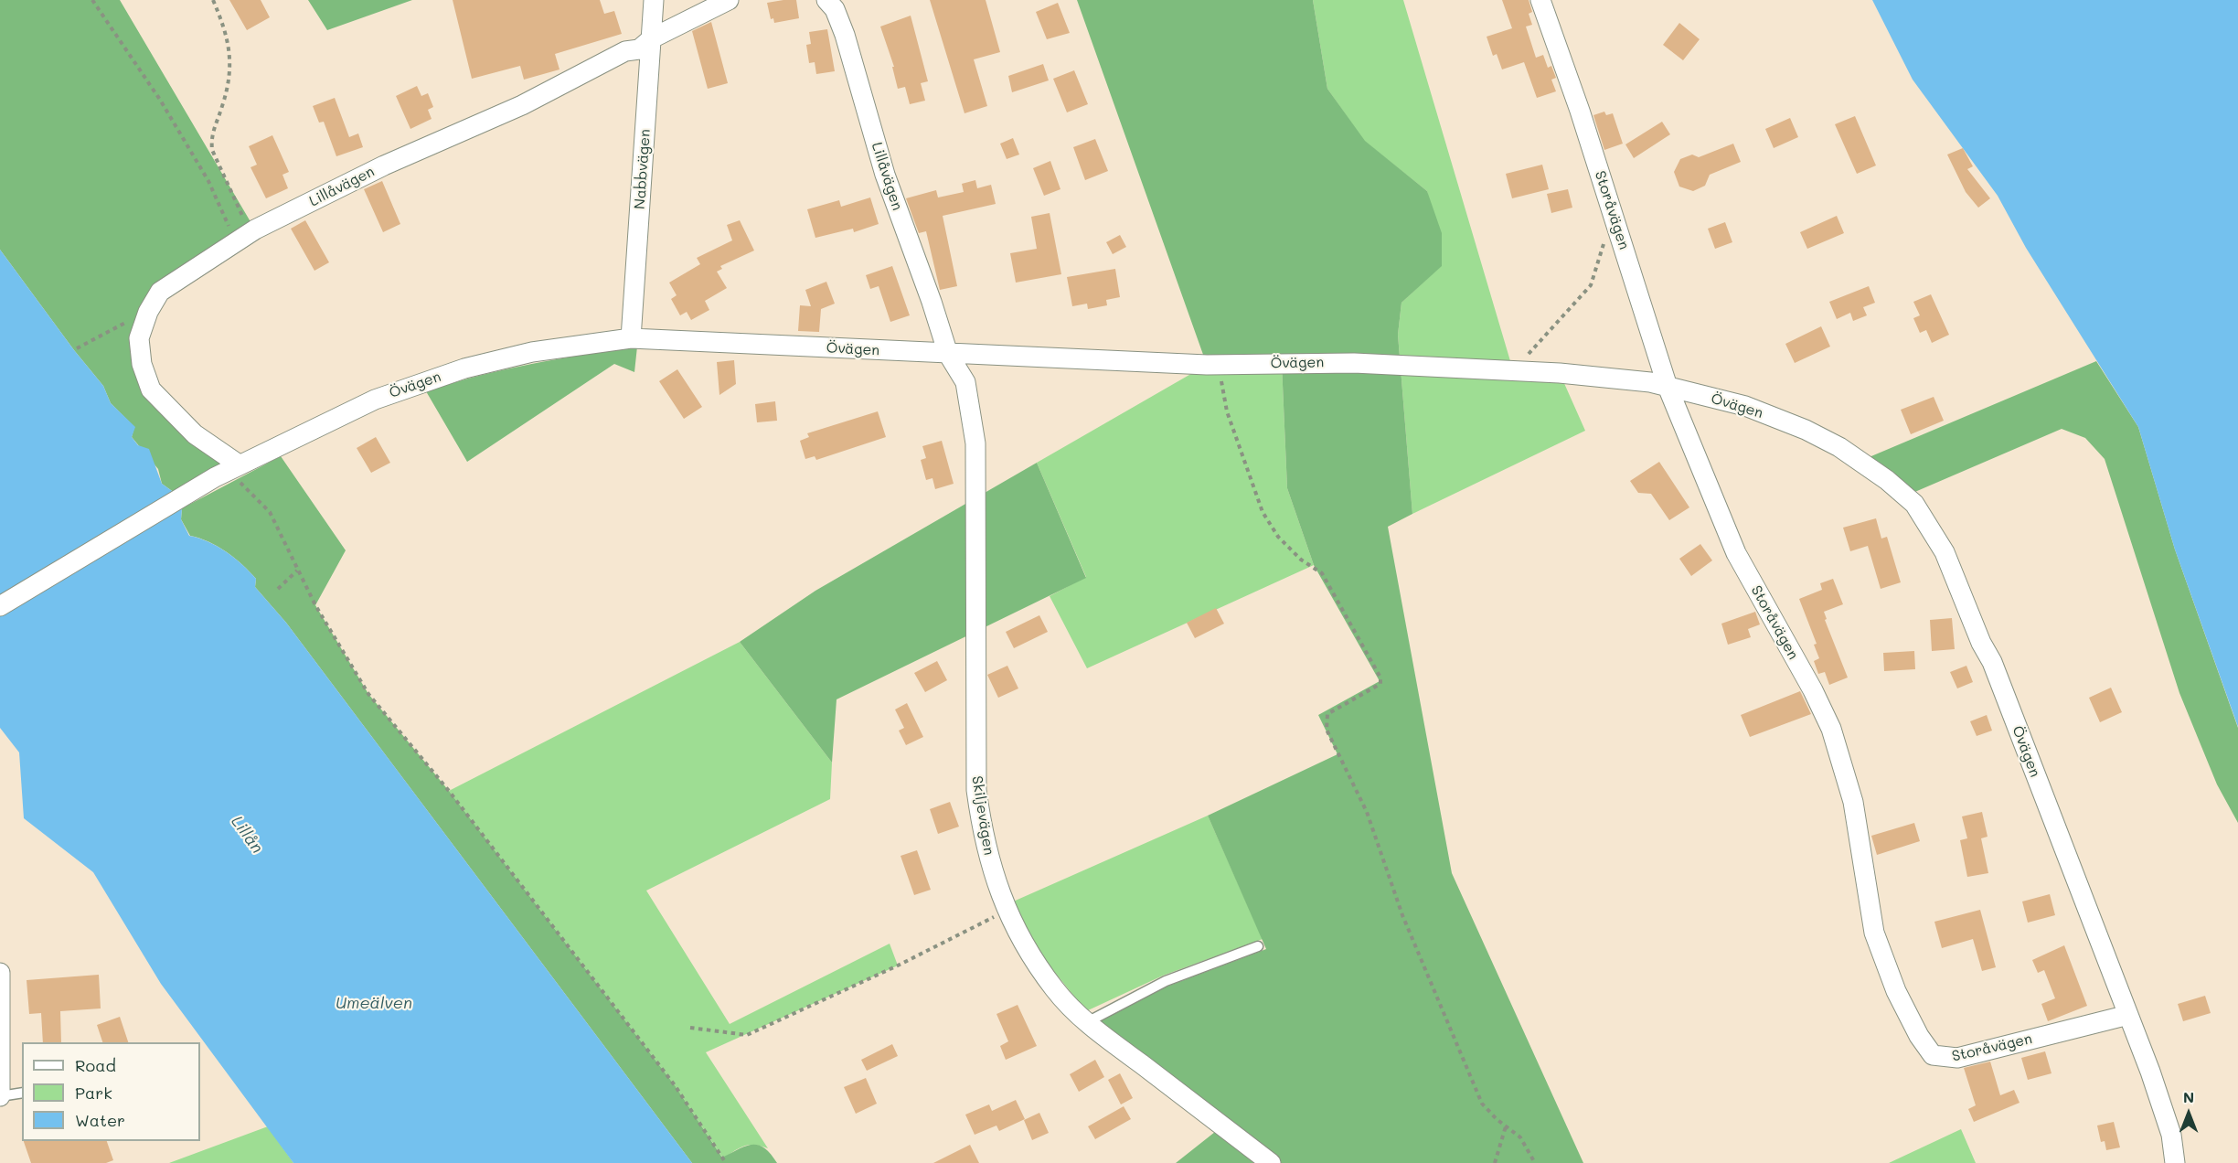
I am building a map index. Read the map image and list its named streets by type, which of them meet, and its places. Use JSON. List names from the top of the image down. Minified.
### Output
{"streets":{"street":["Nabbvägen","Lillåvägen","Storåvägen","Övägen","Skiljevägen"]},"crossings":[["Nabbvägen","Lillåvägen"],["Nabbvägen","Övägen"],["Lillåvägen","Övägen"],["Lillåvägen","Skiljevägen"],["Storåvägen","Övägen"],["Övägen","Skiljevägen"]],"water":["Lillån","Umeälven"],"legend":["Road","Park","Water"],"north":"top"}
